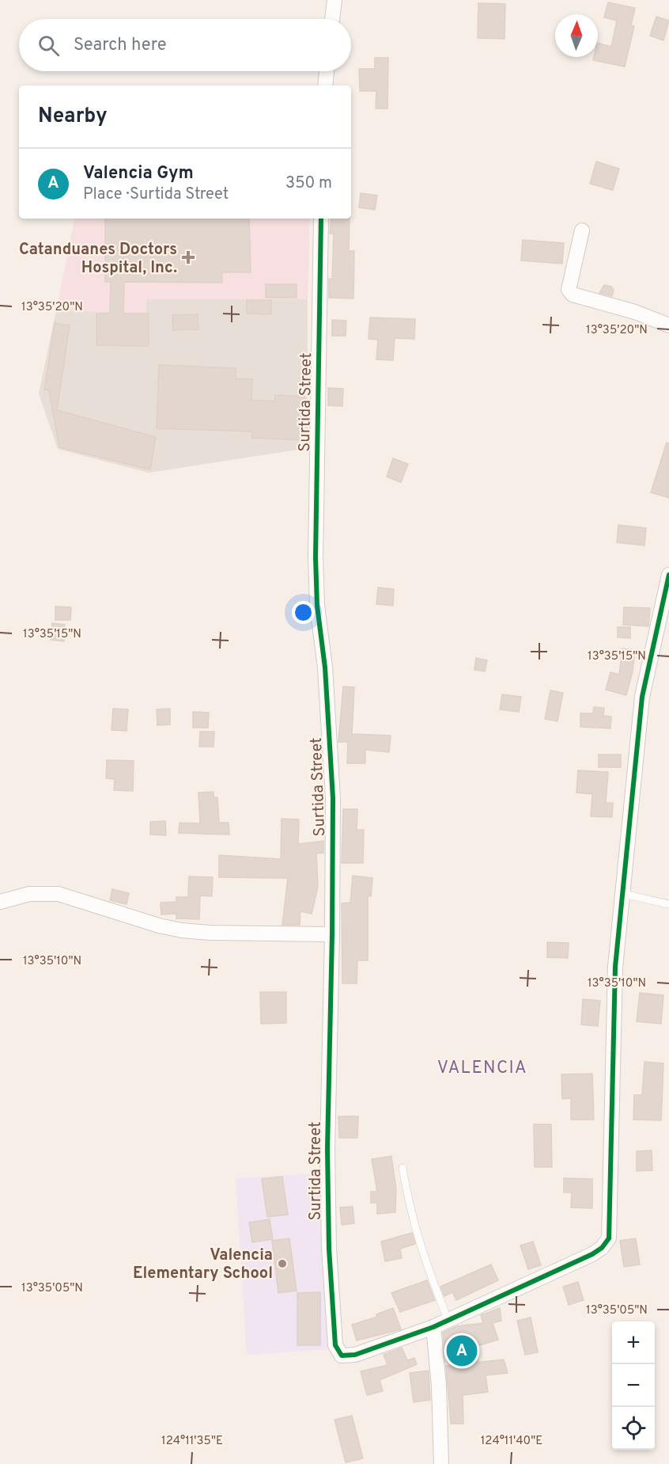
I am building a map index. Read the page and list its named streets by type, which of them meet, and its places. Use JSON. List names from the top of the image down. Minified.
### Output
{"streets":{"street":["Surtida Street"]},"districts":["VALENCIA"],"places":{"health":["Catanduanes Doctors Hospital, Inc."],"other":["Valencia Elementary School"]},"north":"top","page":{"search":"Search here","heading":"Nearby","list":[{"mark":"A","name":"Valencia Gym","note":"Place · Surtida Street","value":"350 m"}],"map_buttons":["+","−"],"pins":"A"},"coordinates":["13°35'20\"N","13°35'15\"N","13°35'10\"N","13°35'05\"N","124°11'35\"E","124°11'40\"E"]}
